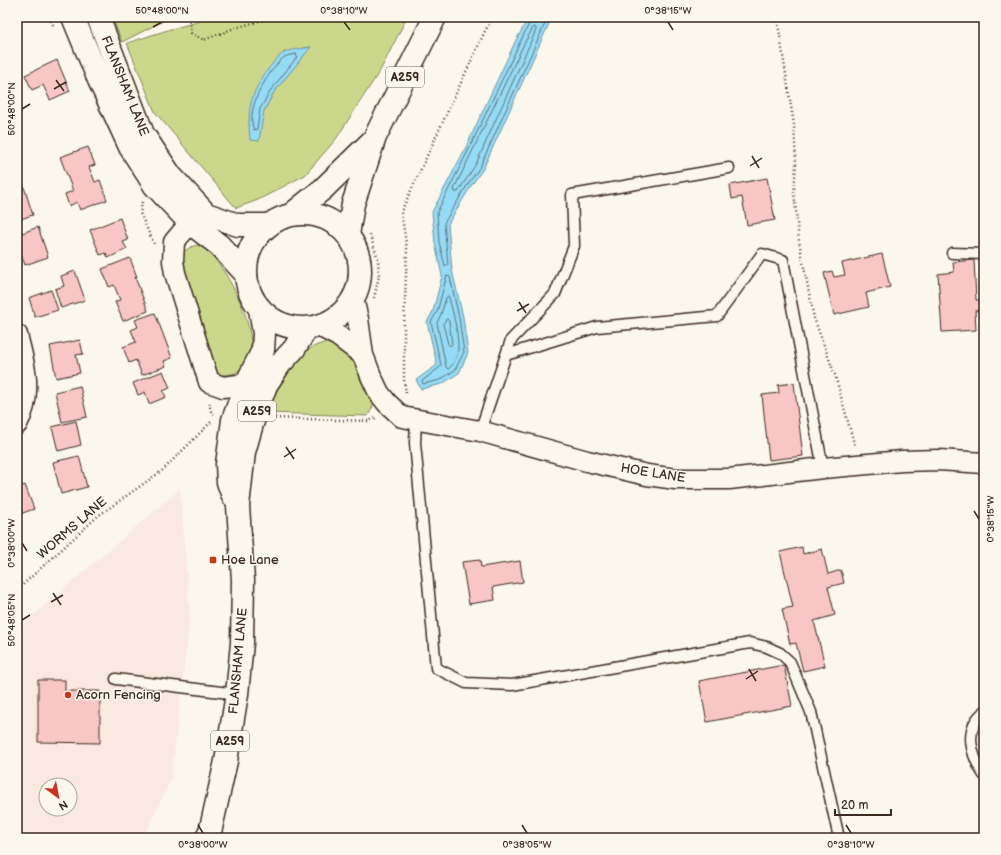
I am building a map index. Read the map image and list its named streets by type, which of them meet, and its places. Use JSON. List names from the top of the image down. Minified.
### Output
{"streets":{"main road":["A259","FLANSHAM LANE"],"street":["HOE LANE"],"path":["WORMS LANE"]},"crossings":[["A259","FLANSHAM LANE"],["A259","HOE LANE"],["FLANSHAM LANE","HOE LANE"]],"places":{"transit":["Hoe Lane"],"other":["Acorn Fencing"]},"scale_bar":"20 m","north":"bottom right","coordinates":["50°48'00\"N","0°38'10\"W","0°38'15\"W","0°38'00\"W","50°48'05\"N","0°38'05\"W"]}
